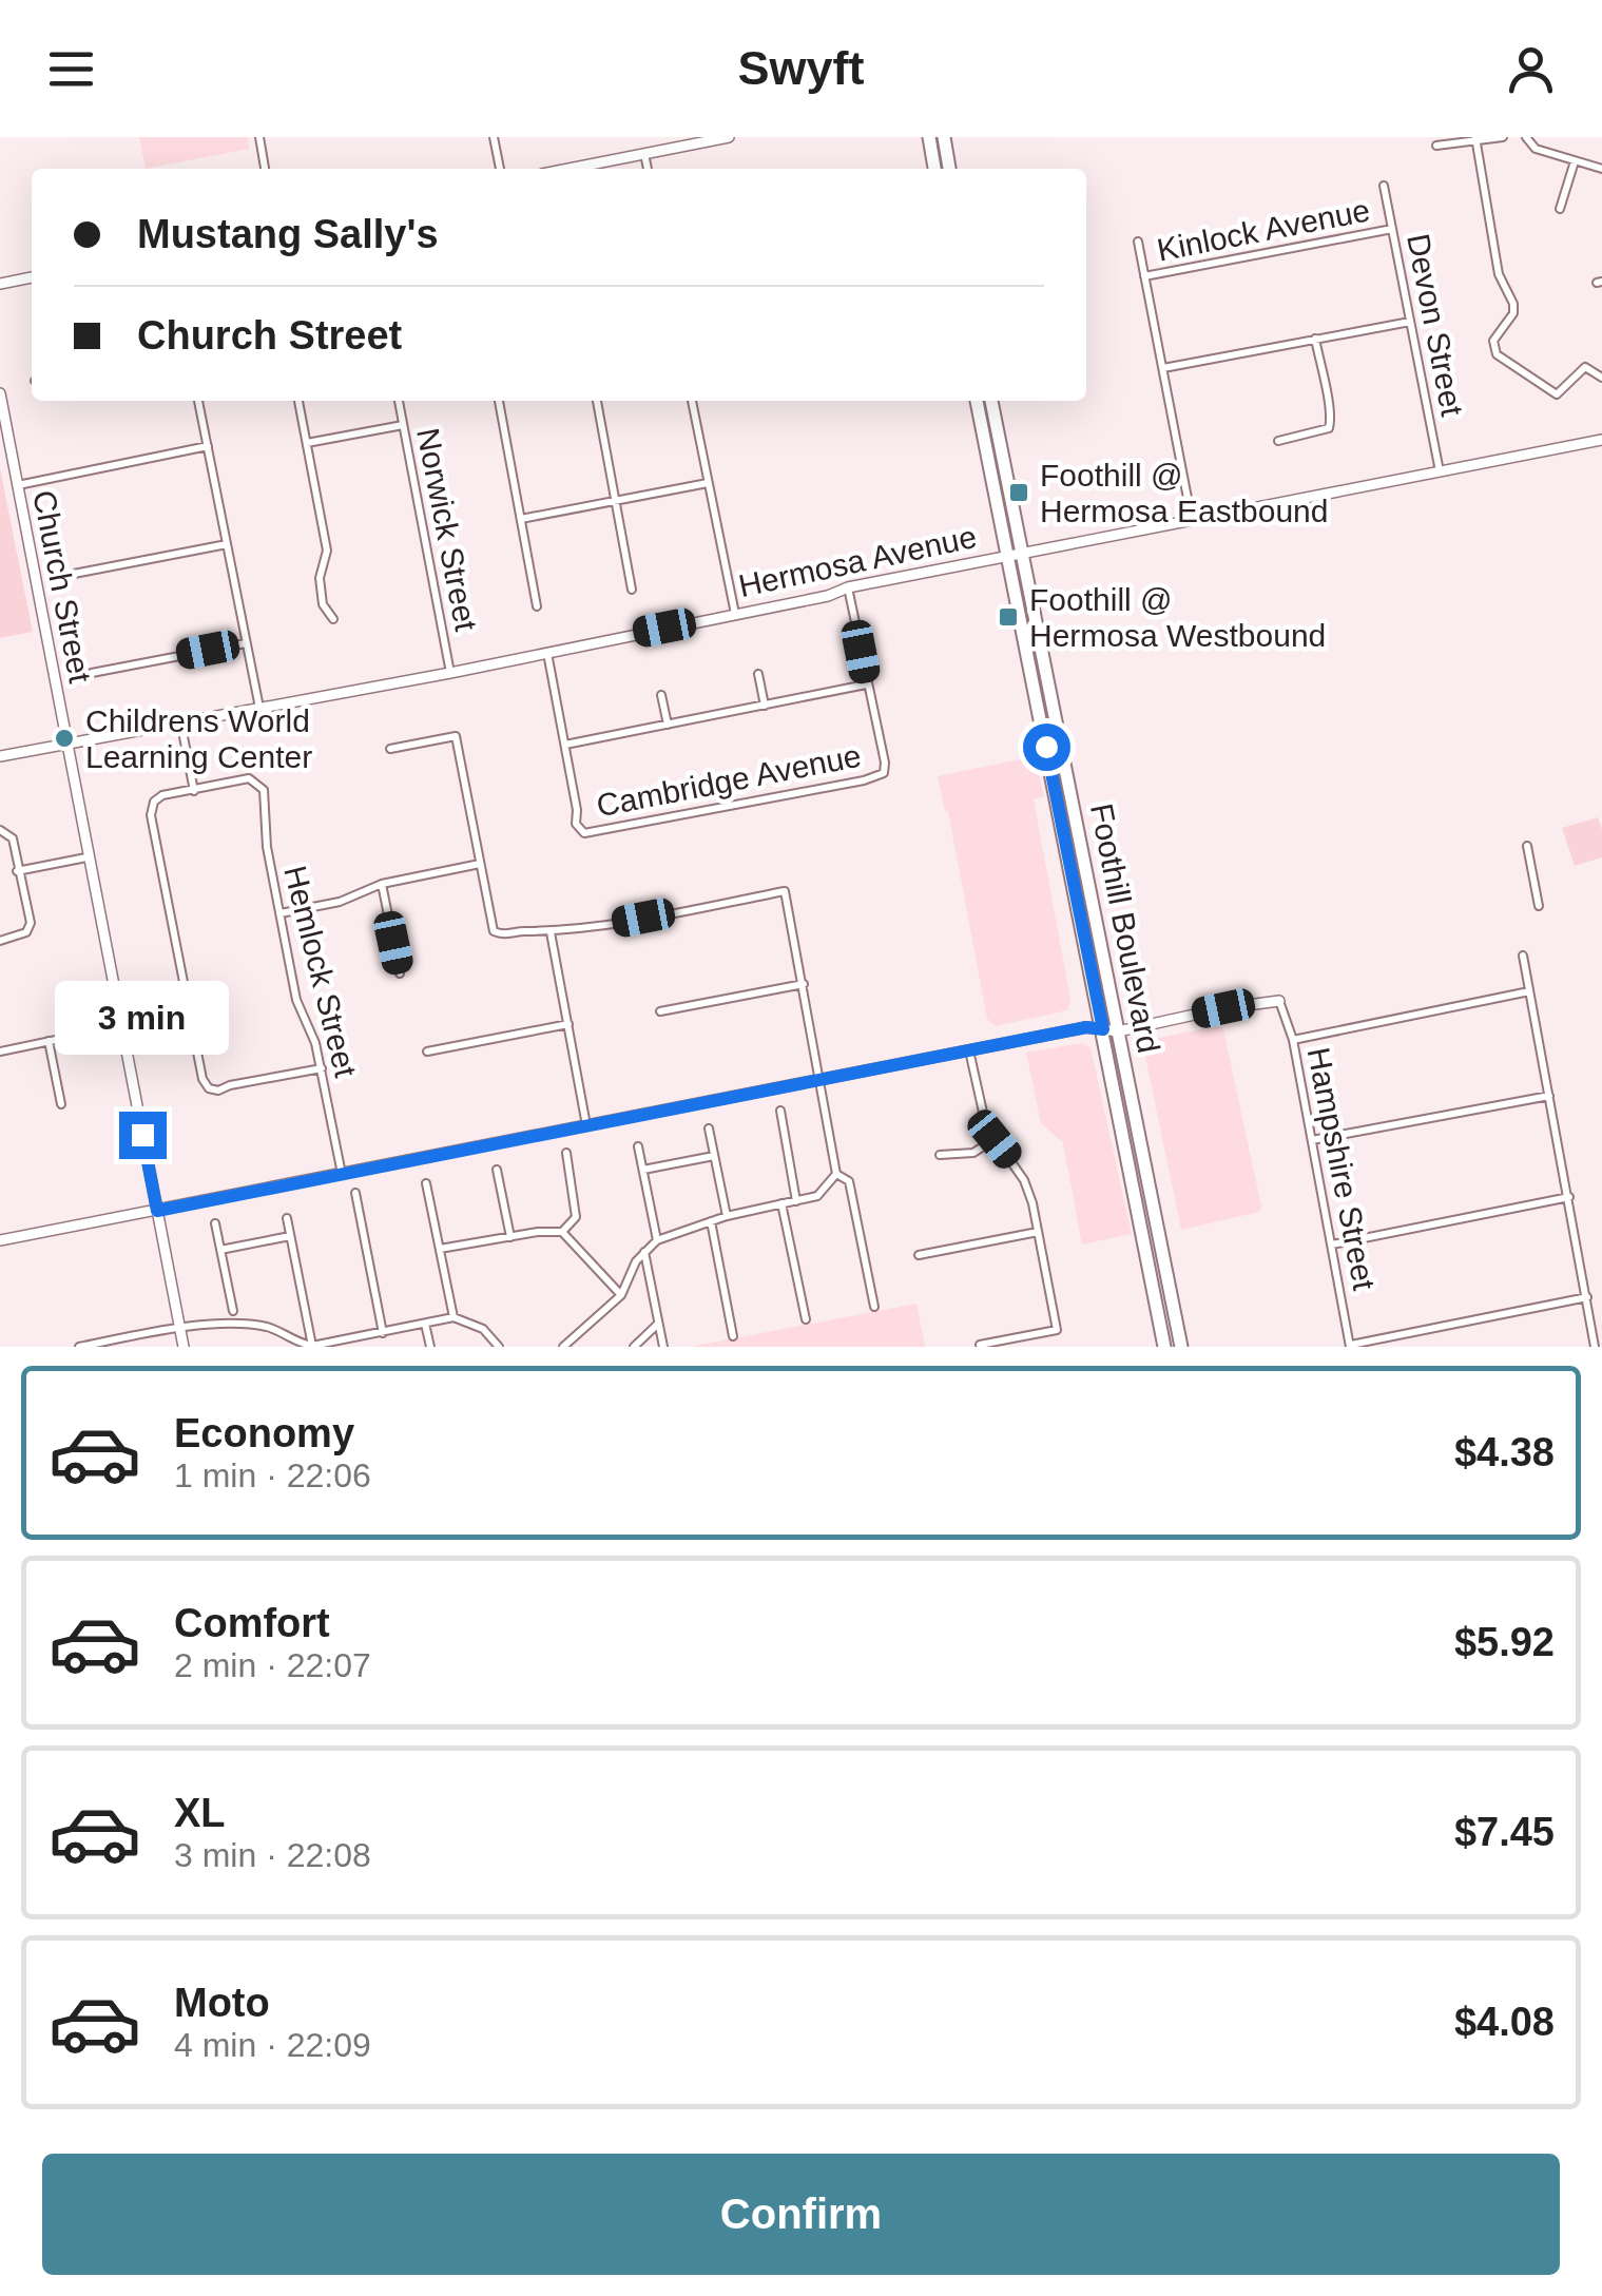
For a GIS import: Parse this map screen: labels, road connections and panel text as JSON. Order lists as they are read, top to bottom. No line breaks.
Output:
{"streets":{"main road":["Foothill Boulevard"],"street":["Kinlock Avenue","Devon Street","Norwick Street","Hermosa Avenue","Church Street","Cambridge Avenue","Hemlock Street","Hampshire Street"]},"crossings":[["Kinlock Avenue","Devon Street"],["Devon Street","Hermosa Avenue"],["Norwick Street","Hermosa Avenue"],["Hermosa Avenue","Church Street"],["Hermosa Avenue","Foothill Boulevard"]],"places":{"transit":["Foothill @ Hermosa Eastbound","Foothill @ Hermosa Westbound"],"other":["Childrens World Learning Center"]},"page":{"header":"Swyft","banner":["Mustang Sally's","Church Street"],"bubble":"3 min","list":[{"name":"Economy","note":"1 min · 22:06","value":"$4.38"},{"name":"Comfort","note":"2 min · 22:07","value":"$5.92"},{"name":"XL","note":"3 min · 22:08","value":"$7.45"},{"name":"Moto","note":"4 min · 22:09","value":"$4.08"}],"buttons":"Confirm"}}
